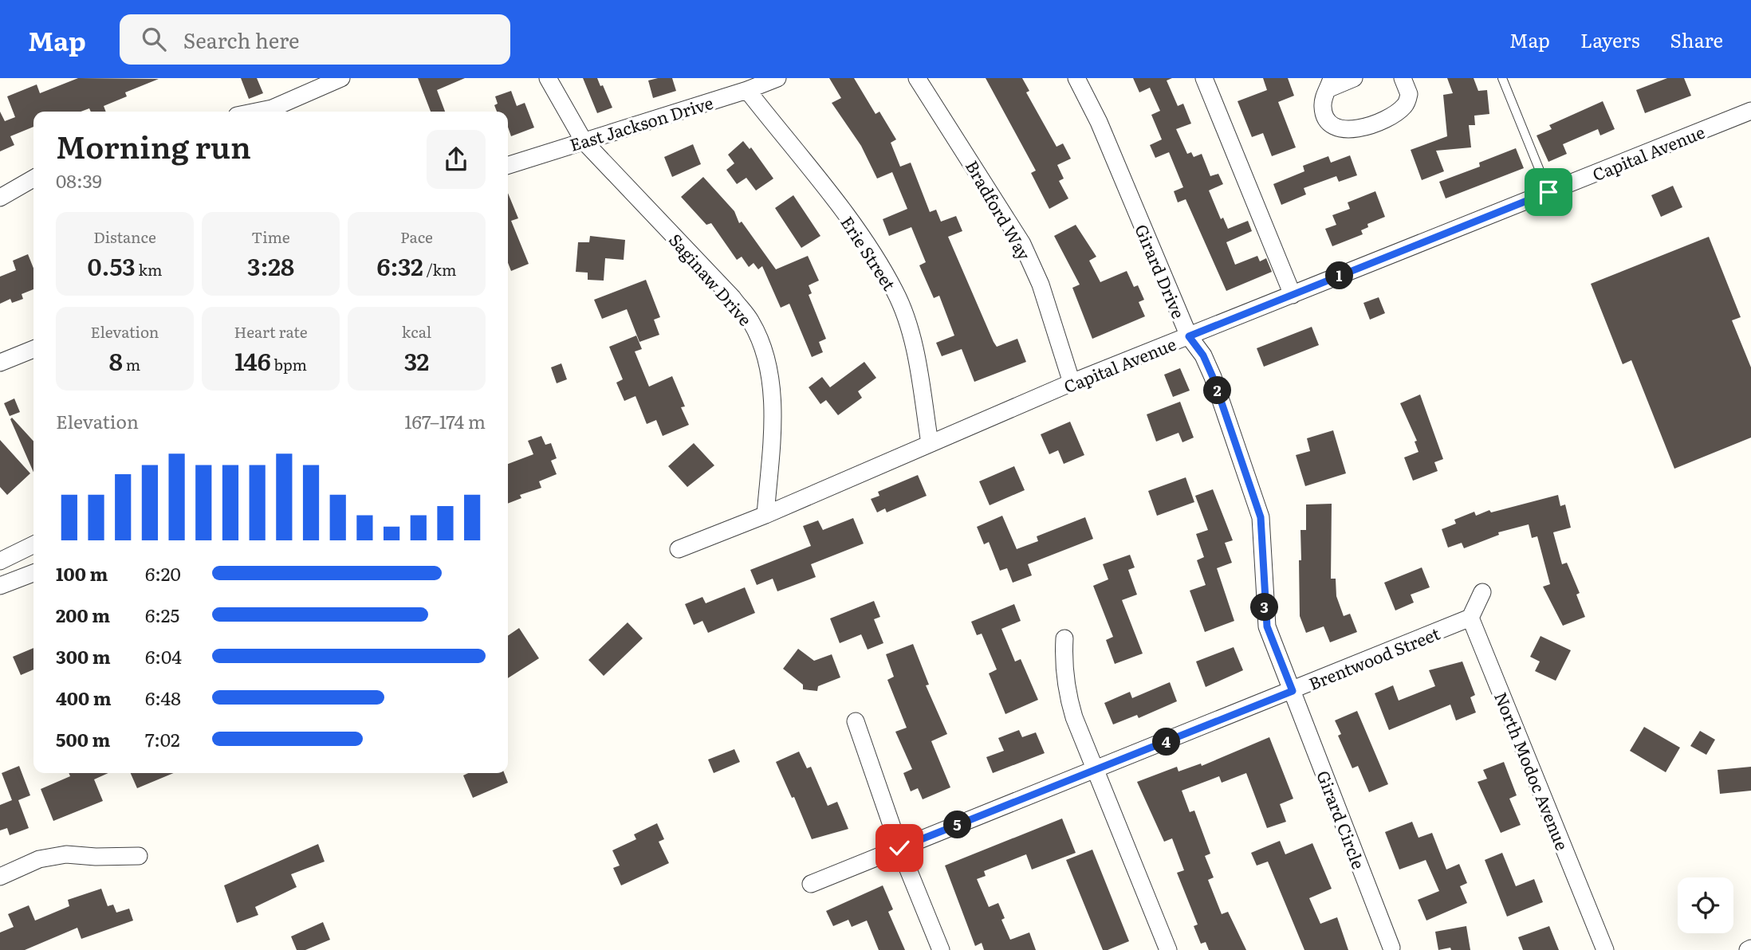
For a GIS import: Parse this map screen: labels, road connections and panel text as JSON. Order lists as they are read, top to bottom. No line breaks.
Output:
{"streets":{"street":["East Jackson Drive","Capital Avenue","Bradford Way","Erie Street","Girard Drive","Saginaw Drive","Brentwood Street","North Modoc Avenue","Girard Circle"]},"crossings":[["East Jackson Drive","Erie Street"],["East Jackson Drive","Saginaw Drive"],["Capital Avenue","Bradford Way"],["Capital Avenue","Erie Street"],["Capital Avenue","Girard Drive"],["Capital Avenue","Saginaw Drive"],["Girard Drive","Brentwood Street"],["Girard Drive","Girard Circle"],["Brentwood Street","North Modoc Avenue"],["Brentwood Street","Girard Circle"]],"page":{"header":"Map","search":"Search here","nav":["Map","Layers","Share"],"heading":["Morning run","08:39"],"stats":[["Distance","0.53 km"],["Time","3:28"],["Pace","6:32 /km"],["Elevation","8 m"],["Heart rate","146 bpm"],["kcal","32"]],"pins":["1","2","3","4","5"],"chart":["Elevation","167–174 m"],"list":[{"name":"100 m","note":"6:20"},{"name":"200 m","note":"6:25"},{"name":"300 m","note":"6:04"},{"name":"400 m","note":"6:48"},{"name":"500 m","note":"7:02"}]}}
